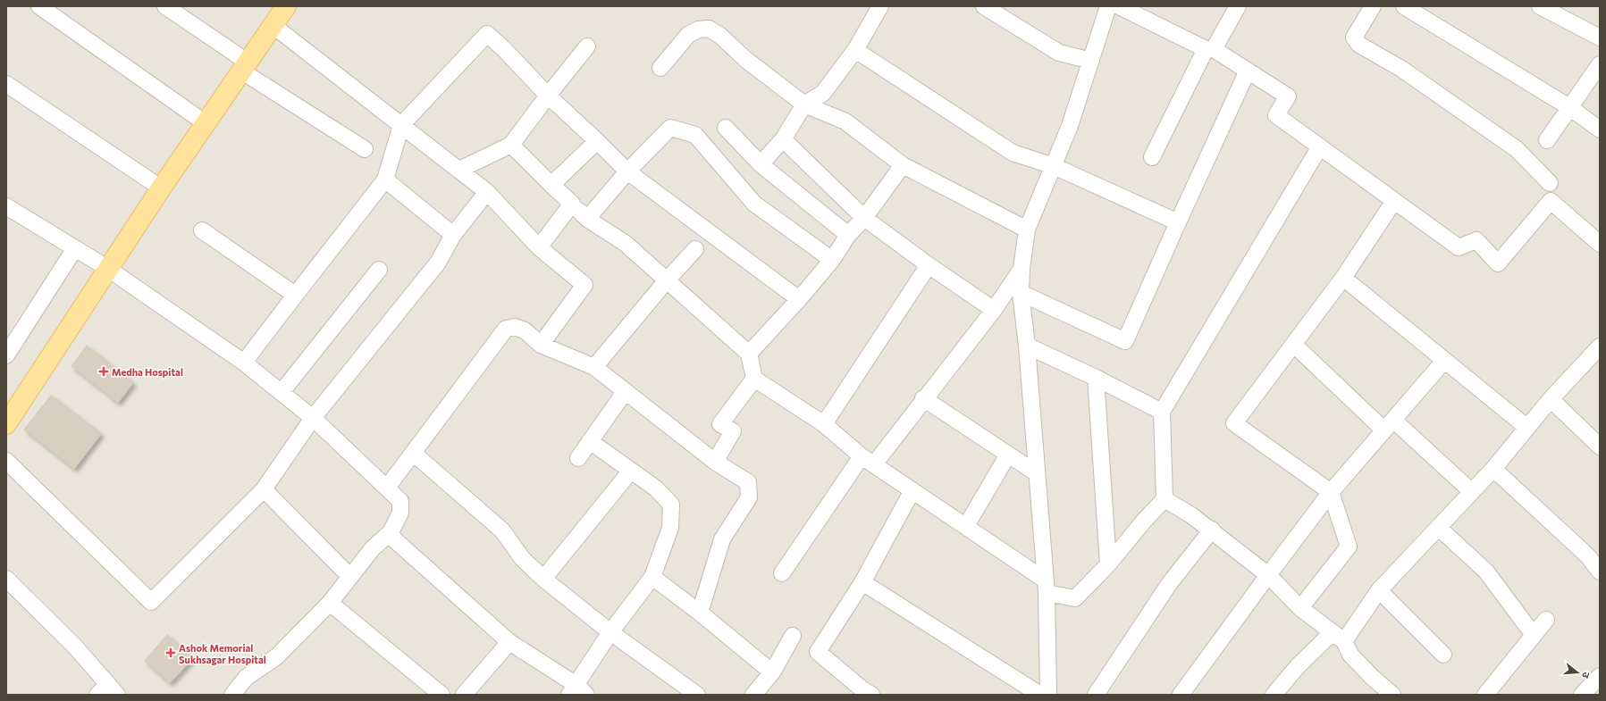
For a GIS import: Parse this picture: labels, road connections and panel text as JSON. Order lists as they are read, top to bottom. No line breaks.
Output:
{"places":{"health":["Medha Hospital","Ashok Memorial Sukhsagar Hospital"]},"north":"right"}
